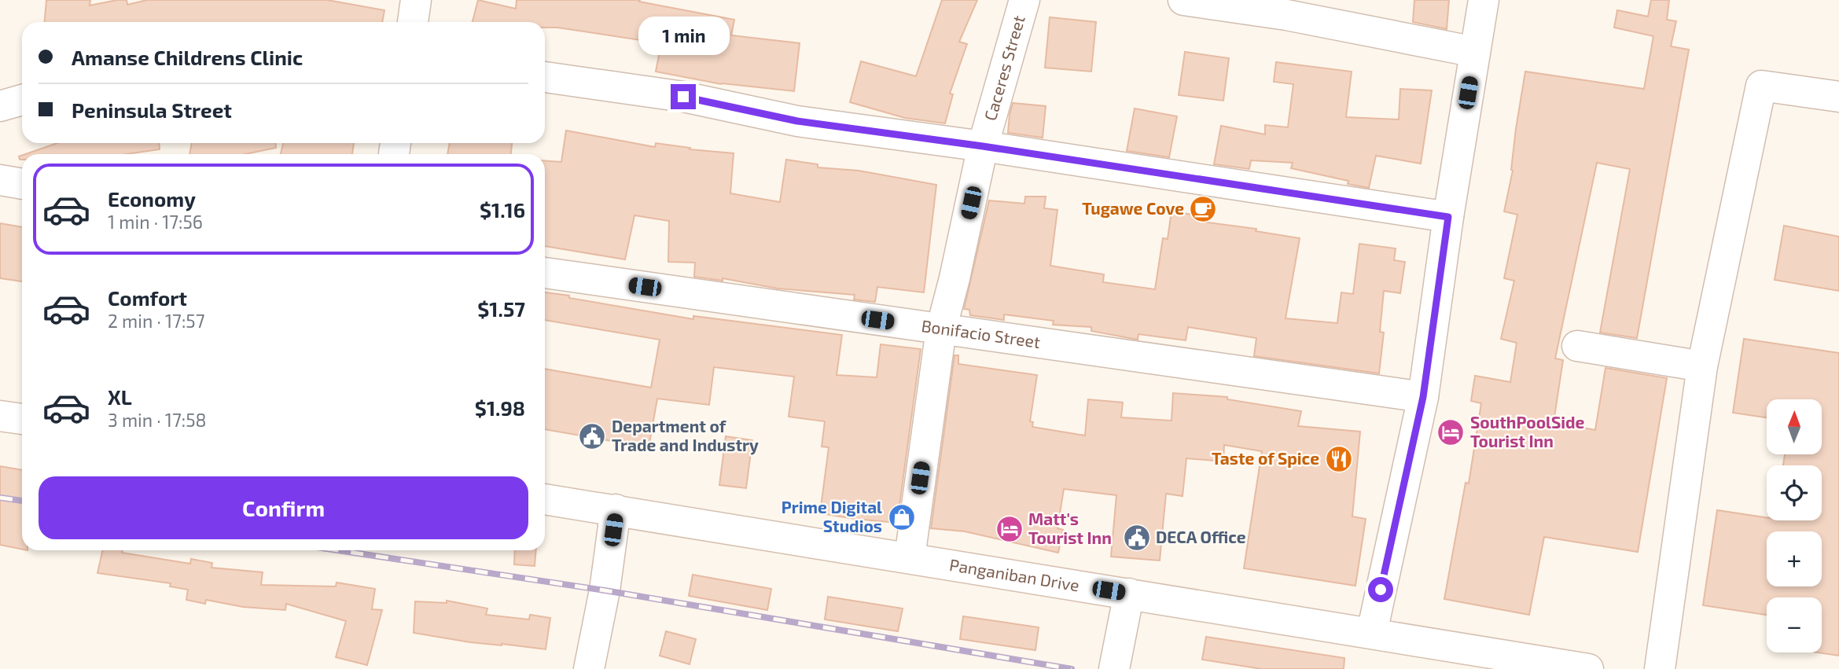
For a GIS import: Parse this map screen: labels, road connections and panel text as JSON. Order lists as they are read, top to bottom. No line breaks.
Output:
{"streets":{"street":["Caceres Street","Bonifacio Street","Panganiban Drive"]},"crossings":[["Caceres Street","Bonifacio Street"],["Caceres Street","Panganiban Drive"]],"places":{"cafe":["Tugawe Cove"],"hotel":["SouthPoolSide Tourist Inn","Matt's Tourist Inn"],"public building":["Department of Trade and Industry","DECA Office"],"restaurant":["Taste of Spice"],"shop":["Prime Digital Studios"]},"north":"top","page":{"bubble":"1 min","banner":["Amanse Childrens Clinic","Peninsula Street"],"list":[{"name":"Economy","note":"1 min · 17:56","value":"$1.16"},{"name":"Comfort","note":"2 min · 17:57","value":"$1.57"},{"name":"XL","note":"3 min · 17:58","value":"$1.98"}],"map_buttons":["+","−"],"buttons":"Confirm"}}
